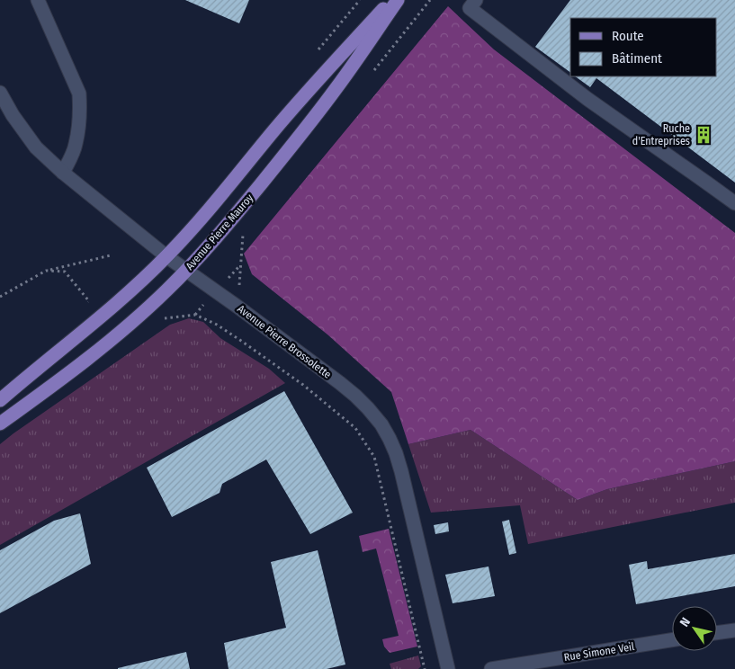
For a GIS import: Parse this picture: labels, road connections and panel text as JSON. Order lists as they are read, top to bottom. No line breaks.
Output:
{"streets":{"main road":["Avenue Pierre Mauroy"],"street":["Avenue Pierre Brossolette","Rue Simone Veil"]},"crossings":[["Avenue Pierre Mauroy","Avenue Pierre Brossolette"]],"places":{"building":["Ruche d'Entreprises"]},"legend":["Route","Bâtiment"],"north":"top left"}
